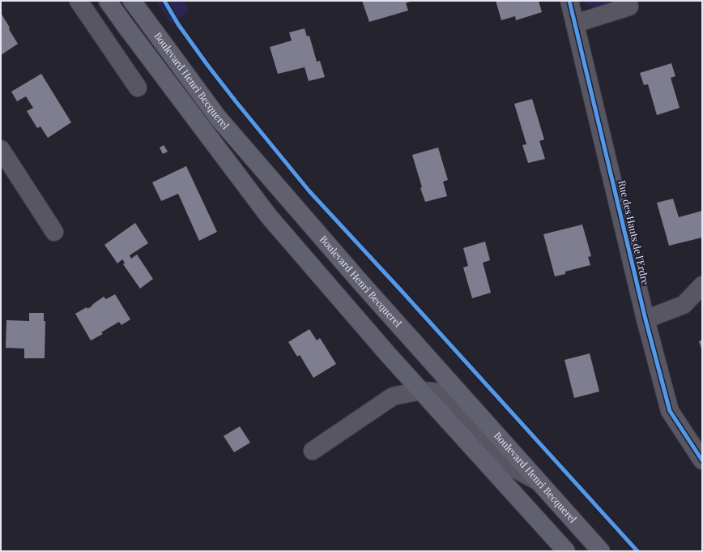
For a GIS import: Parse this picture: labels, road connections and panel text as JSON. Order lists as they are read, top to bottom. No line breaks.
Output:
{"streets":{"main road":["Boulevard Henri Becquerel"],"street":["Rue des Hauts de l'Erdre"]}}
